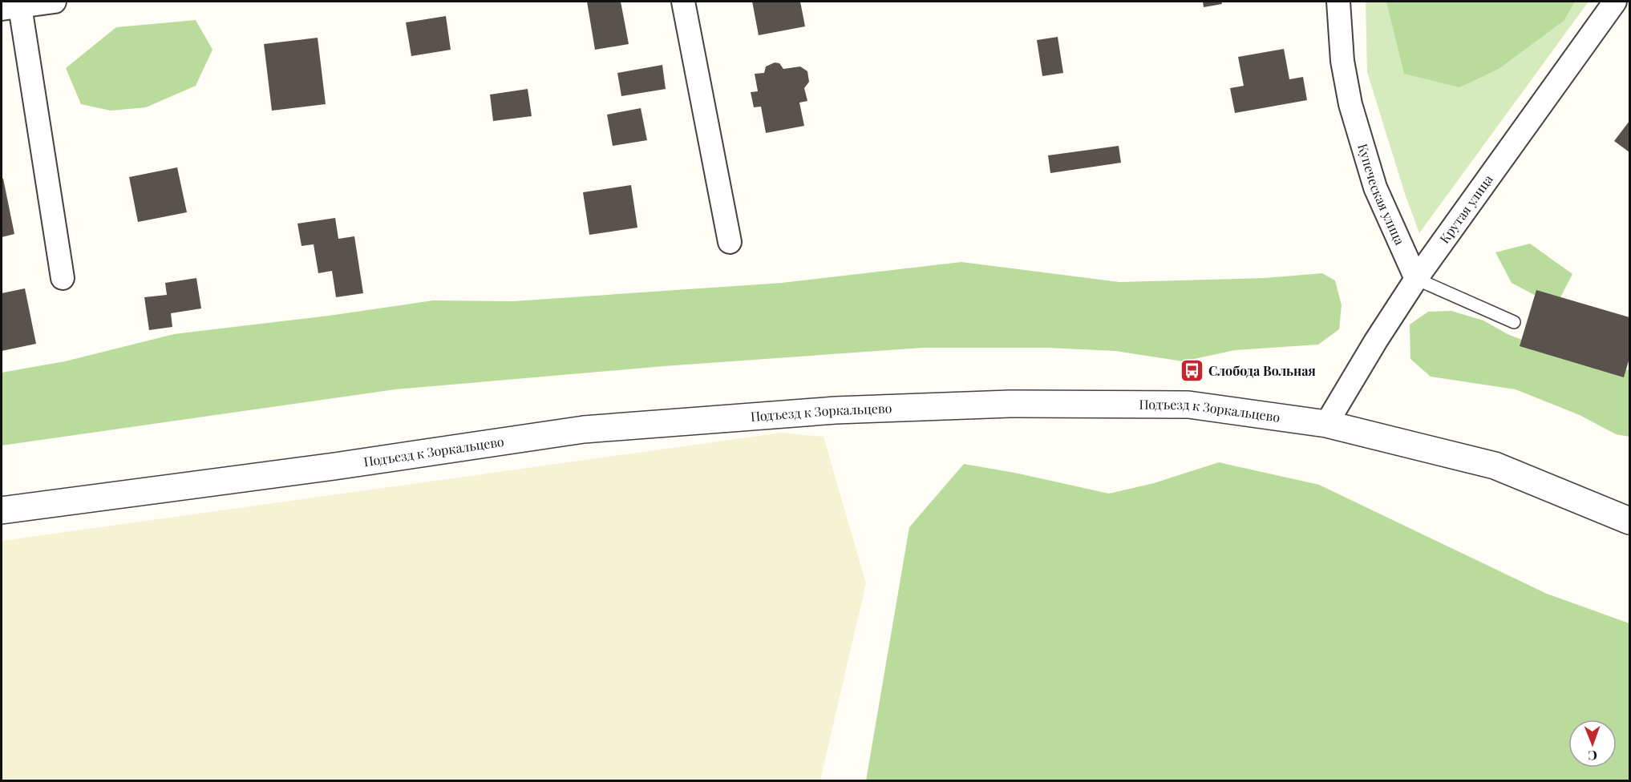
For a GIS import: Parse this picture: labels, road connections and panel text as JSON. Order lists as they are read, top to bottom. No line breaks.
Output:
{"streets":{"street":["Купеческая улица","Крутая улица","Подъезд к Зоркальцево"]},"crossings":[["Купеческая улица","Крутая улица"],["Крутая улица","Подъезд к Зоркальцево"]],"places":{"bus stop":["Слобода Вольная"]},"north":"bottom"}
